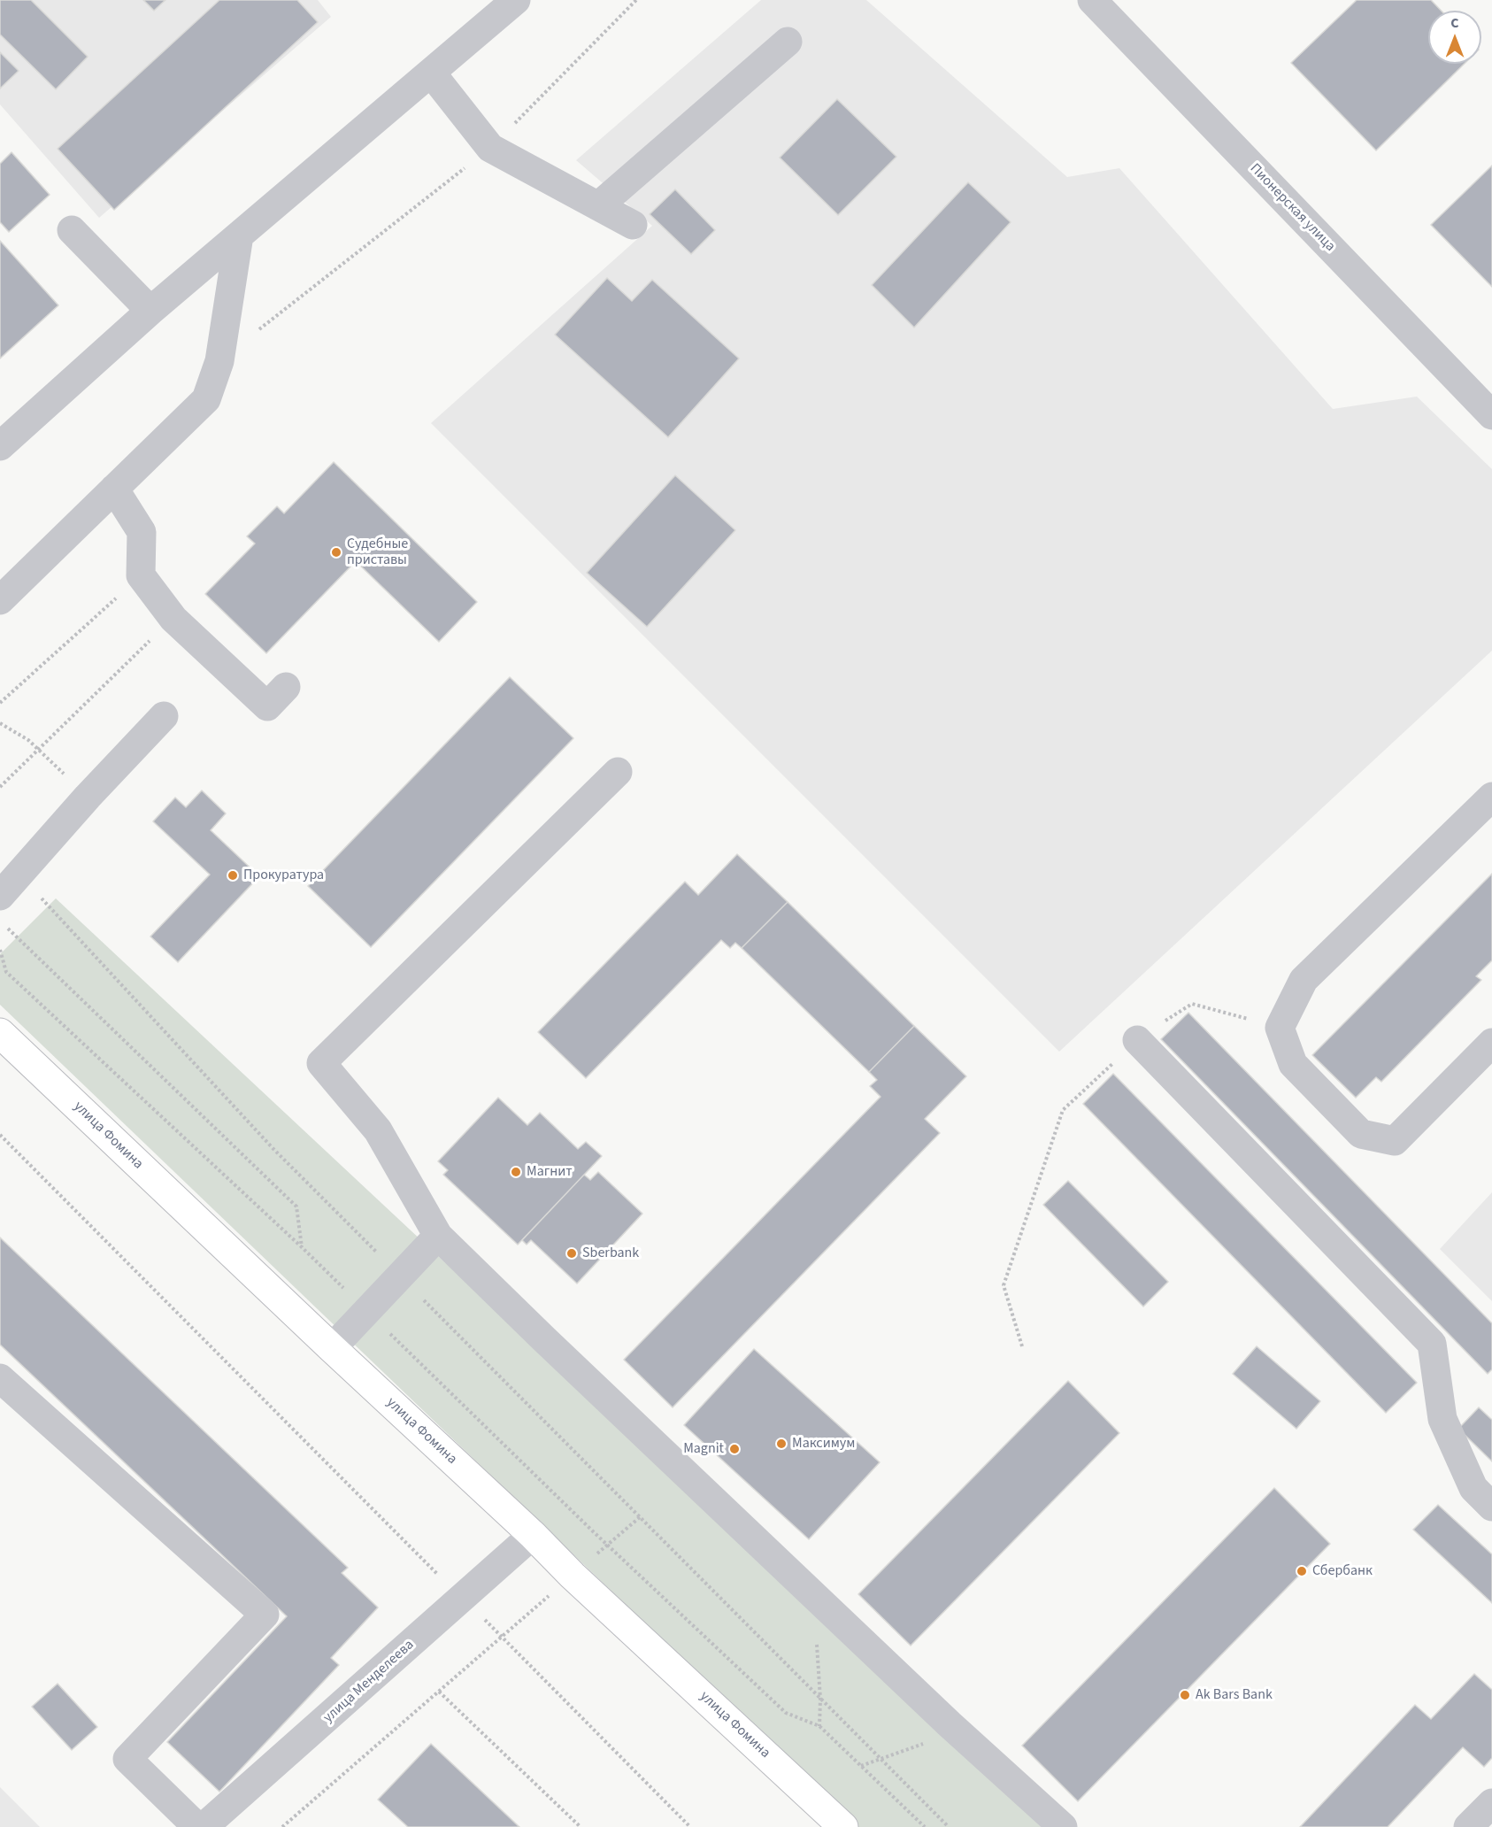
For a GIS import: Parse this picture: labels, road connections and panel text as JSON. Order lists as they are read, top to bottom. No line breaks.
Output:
{"streets":{"main road":["улица Фомина"],"street":["Пионерская улица","улица Менделеева"]},"crossings":[["улица Фомина","улица Менделеева"]],"places":["Судебные приставы","Прокуратура","Магнит","Sberbank","Максимум","Magnit","Сбербанк","Ak Bars Bank"],"north":"top"}
